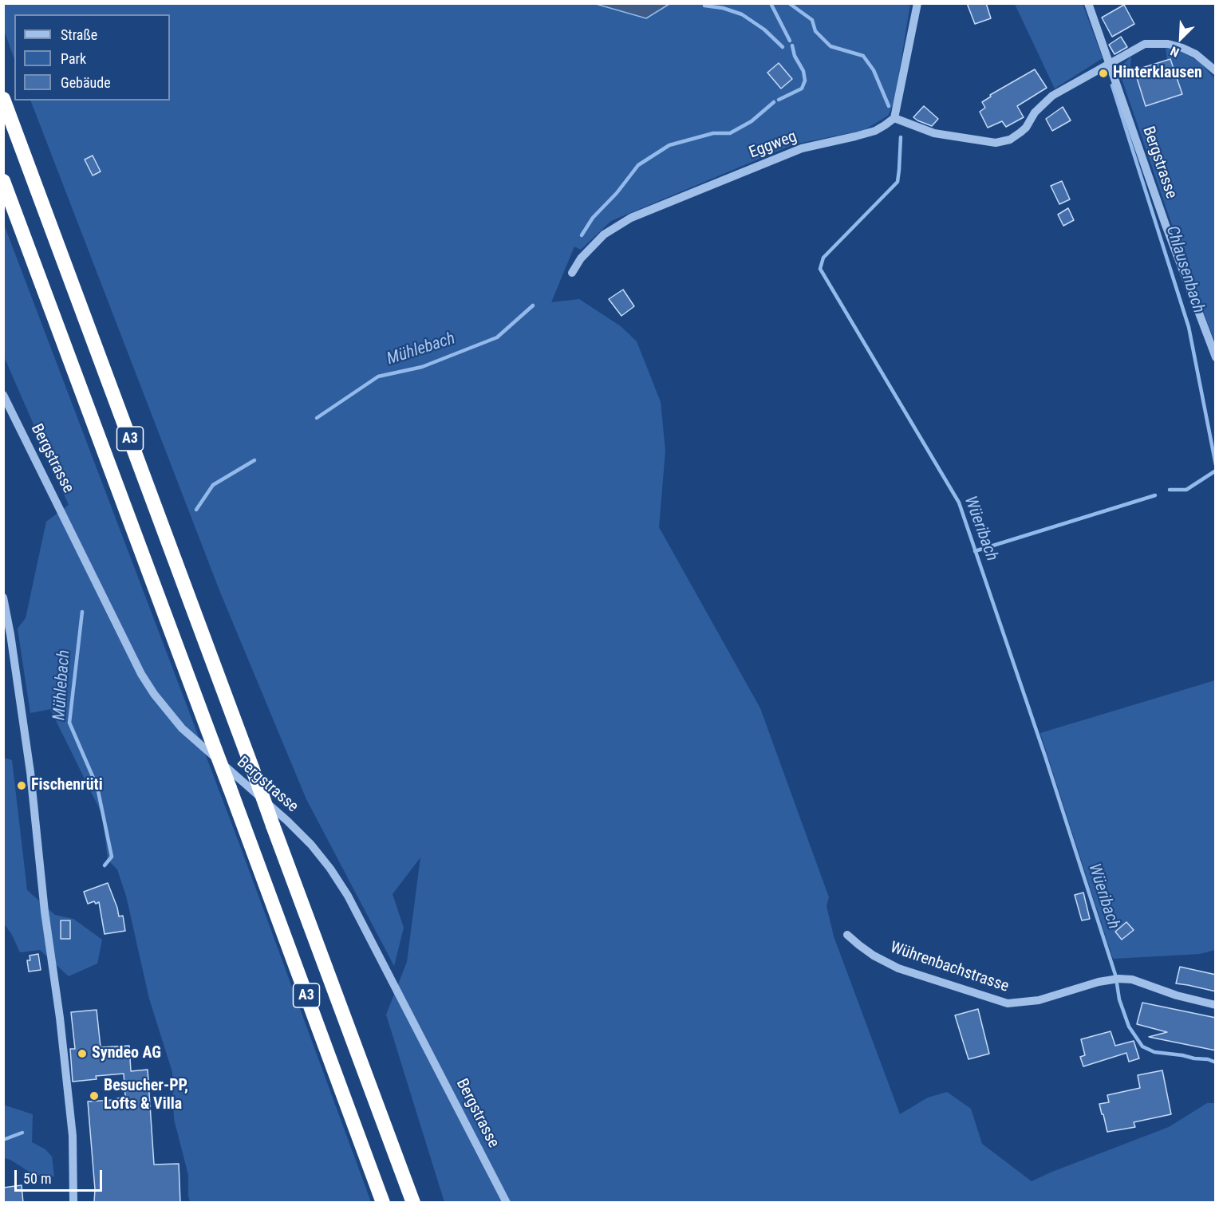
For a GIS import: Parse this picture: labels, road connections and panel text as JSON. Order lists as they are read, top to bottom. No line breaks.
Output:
{"streets":{"highway":["A3"],"street":["Eggweg","Bergstrasse","Wührenbachstrasse"]},"water":["Chlausenbach","Mühlebach","Wüeribach"],"places":["Hinterklausen","Fischenrüti","Syndeo AG","Besucher-PP, Lofts & Villa"],"legend":["Straße","Park","Gebäude"],"scale_bar":"50 m","north":"bottom left"}
